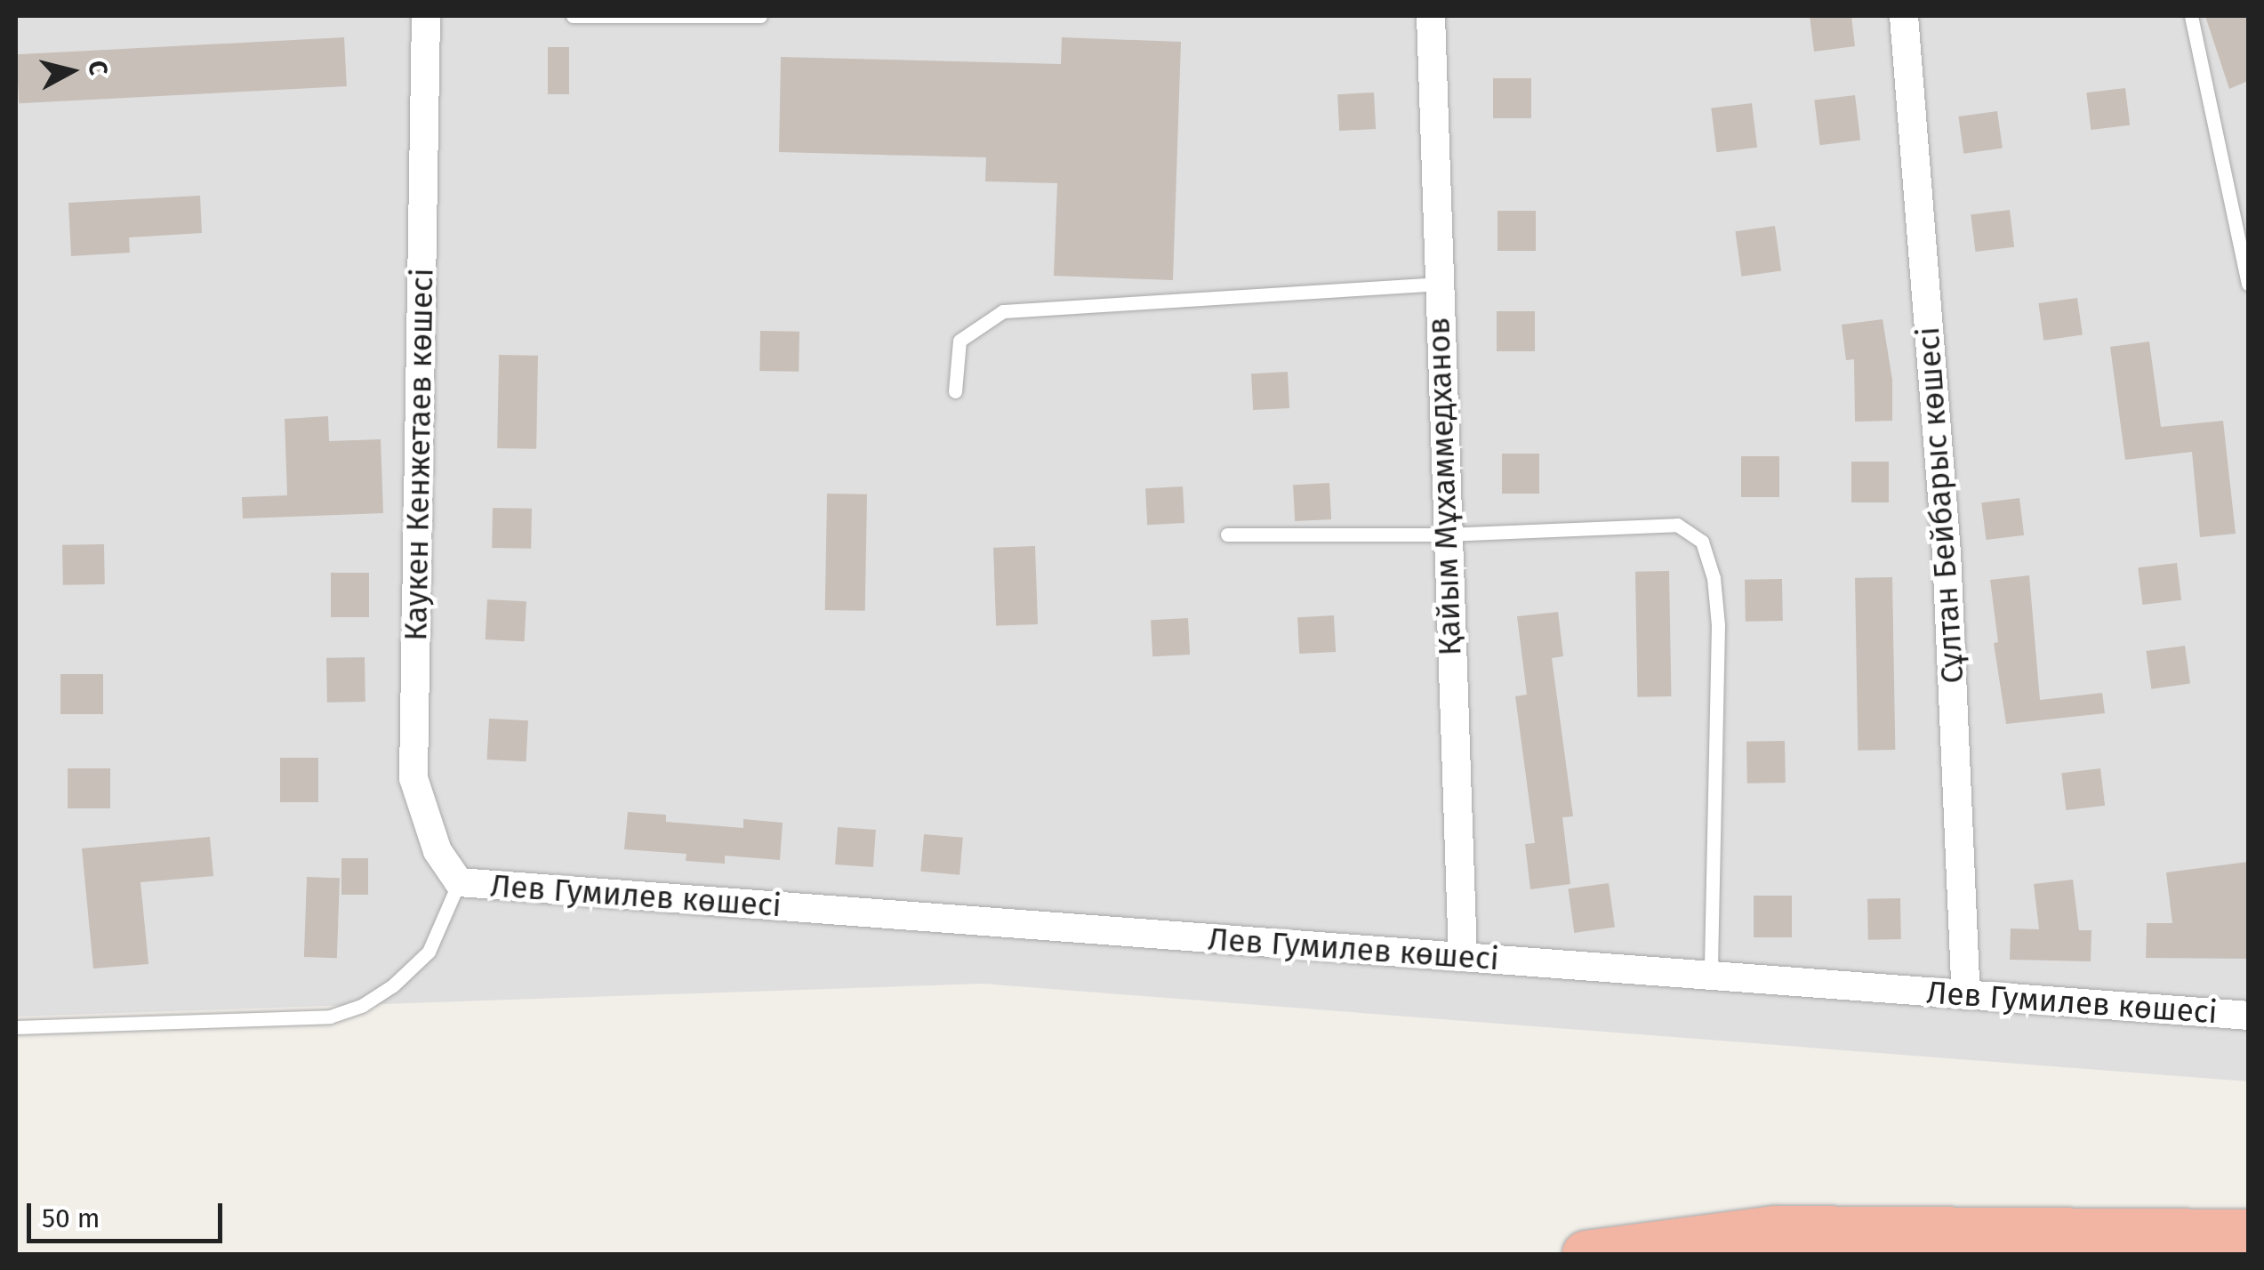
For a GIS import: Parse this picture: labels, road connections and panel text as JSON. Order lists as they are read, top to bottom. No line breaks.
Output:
{"streets":{"street":["Каукен Кенжетаев көшесі","Қайым Мұхаммедханов","Сұлтан Бейбарыс көшесі","Лев Гумилев көшесі"]},"crossings":[["Каукен Кенжетаев көшесі","Лев Гумилев көшесі"],["Қайым Мұхаммедханов","Лев Гумилев көшесі"],["Сұлтан Бейбарыс көшесі","Лев Гумилев көшесі"]],"scale_bar":"50 m","north":"right"}
